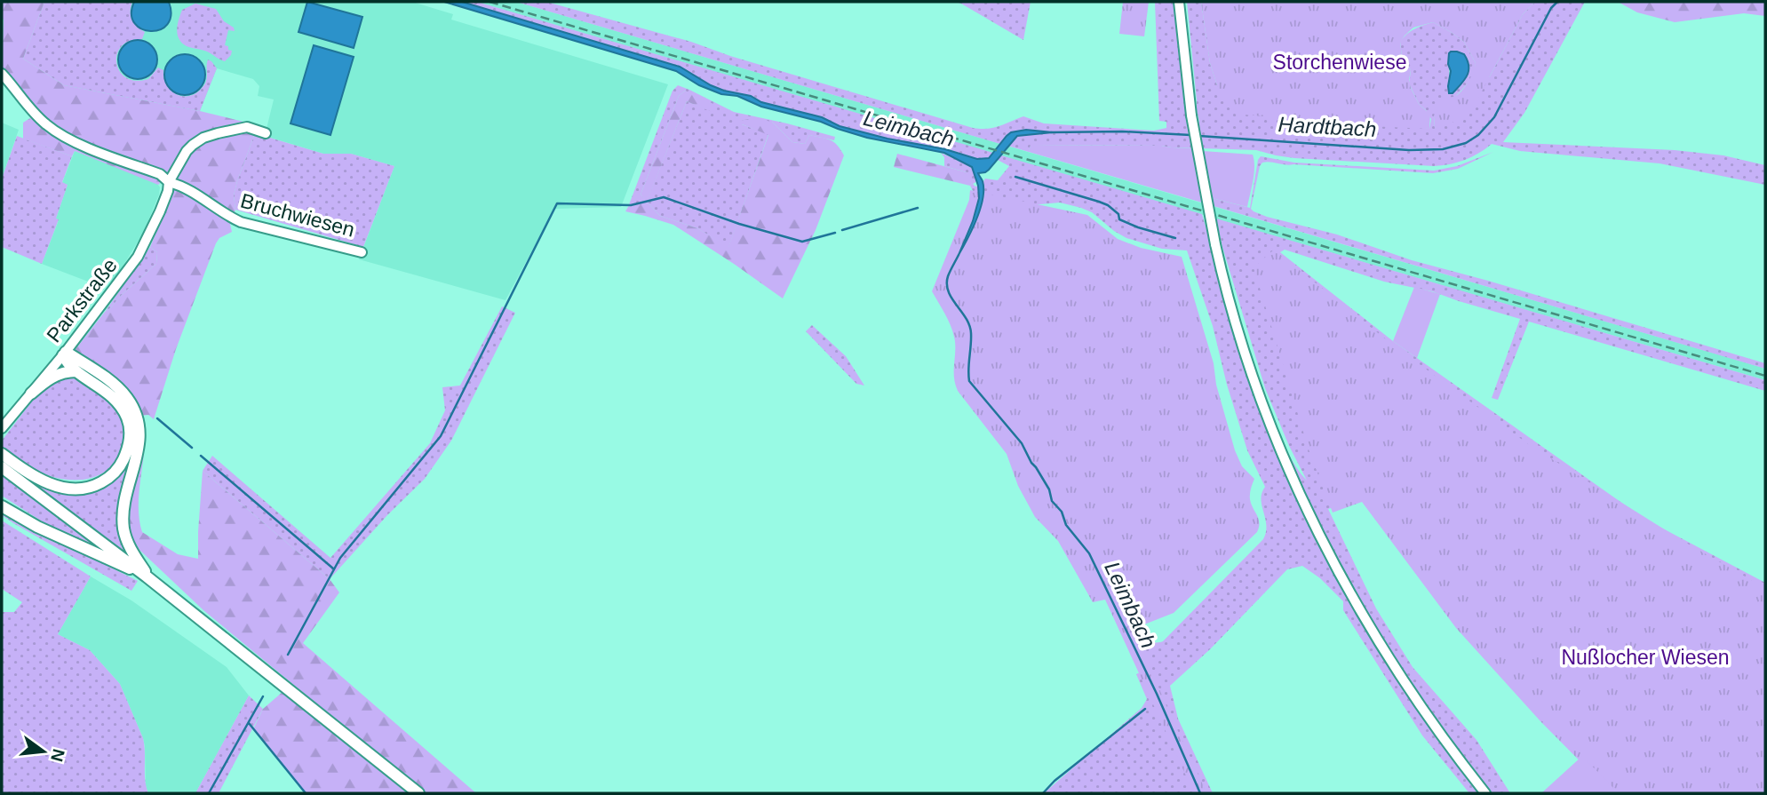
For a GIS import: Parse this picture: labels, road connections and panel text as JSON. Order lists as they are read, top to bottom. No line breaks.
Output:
{"streets":{"street":["Bruchwiesen","Parkstraße"]},"crossings":[["Bruchwiesen","Parkstraße"]],"water":["Hardtbach","Leimbach"],"parks":["Storchenwiese","Nußlocher Wiesen"],"north":"right"}
